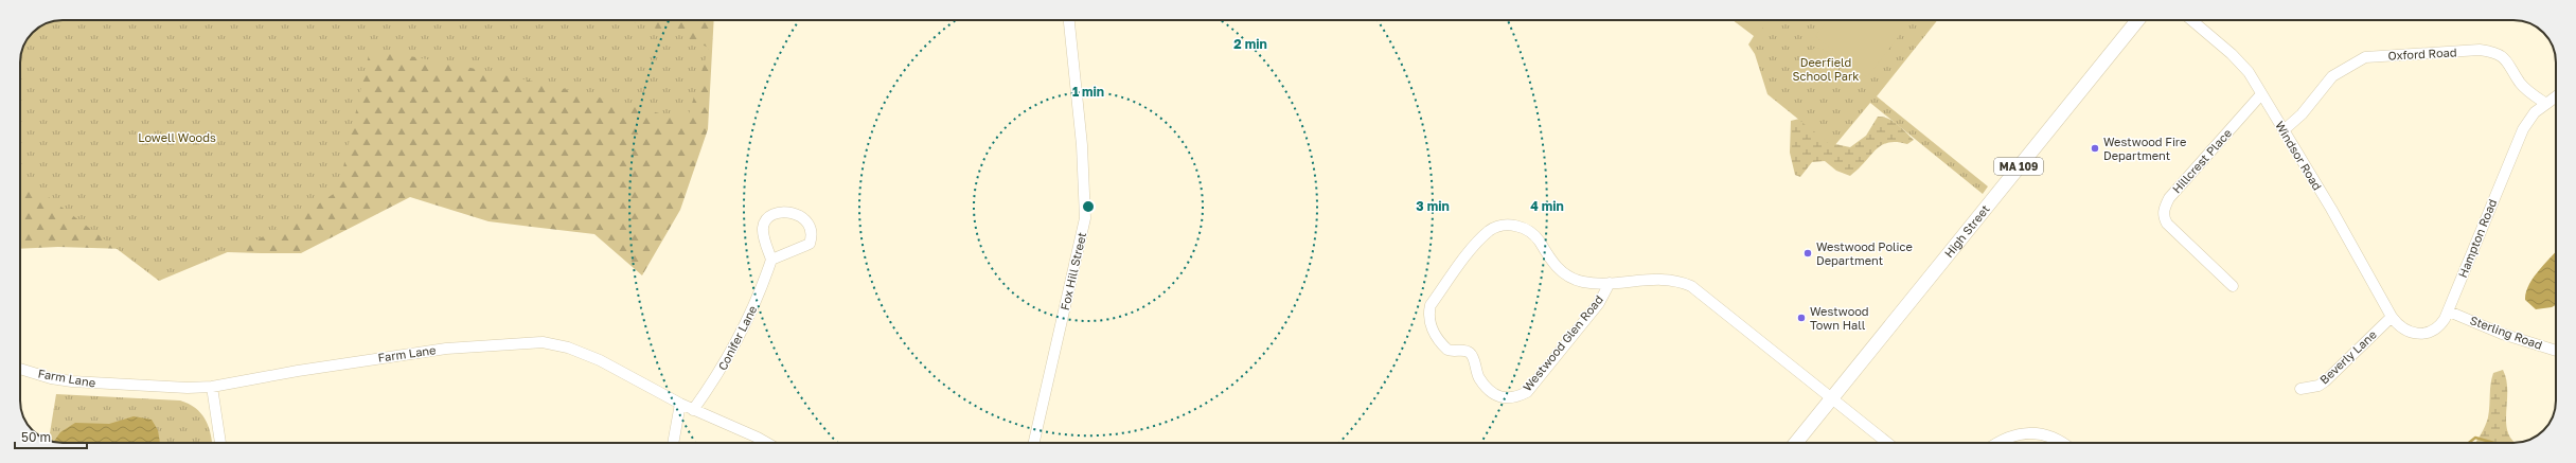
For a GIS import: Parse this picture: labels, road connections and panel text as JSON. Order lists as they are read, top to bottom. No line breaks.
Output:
{"streets":{"main road":["MA 109","High Street"],"street":["Oxford Road","Windsor Road","Hillcrest Place","Hampton Road","Fox Hill Street","Sterling Road","Conifer Lane","Westwood Glen Road","Farm Lane","Beverly Lane"]},"crossings":[["Oxford Road","Windsor Road"],["Oxford Road","Hampton Road"],["Windsor Road","Hillcrest Place"],["Windsor Road","Hampton Road"],["Windsor Road","Beverly Lane"],["High Street","Westwood Glen Road"],["Hampton Road","Sterling Road"],["Hampton Road","Beverly Lane"],["Conifer Lane","Farm Lane"]],"parks":["Deerfield School Park","Lowell Woods"],"places":["Westwood Fire Department","Westwood Police Department","Westwood Town Hall"],"scale_bar":"50 m","rings":["2 min","1 min","3 min","4 min"]}
